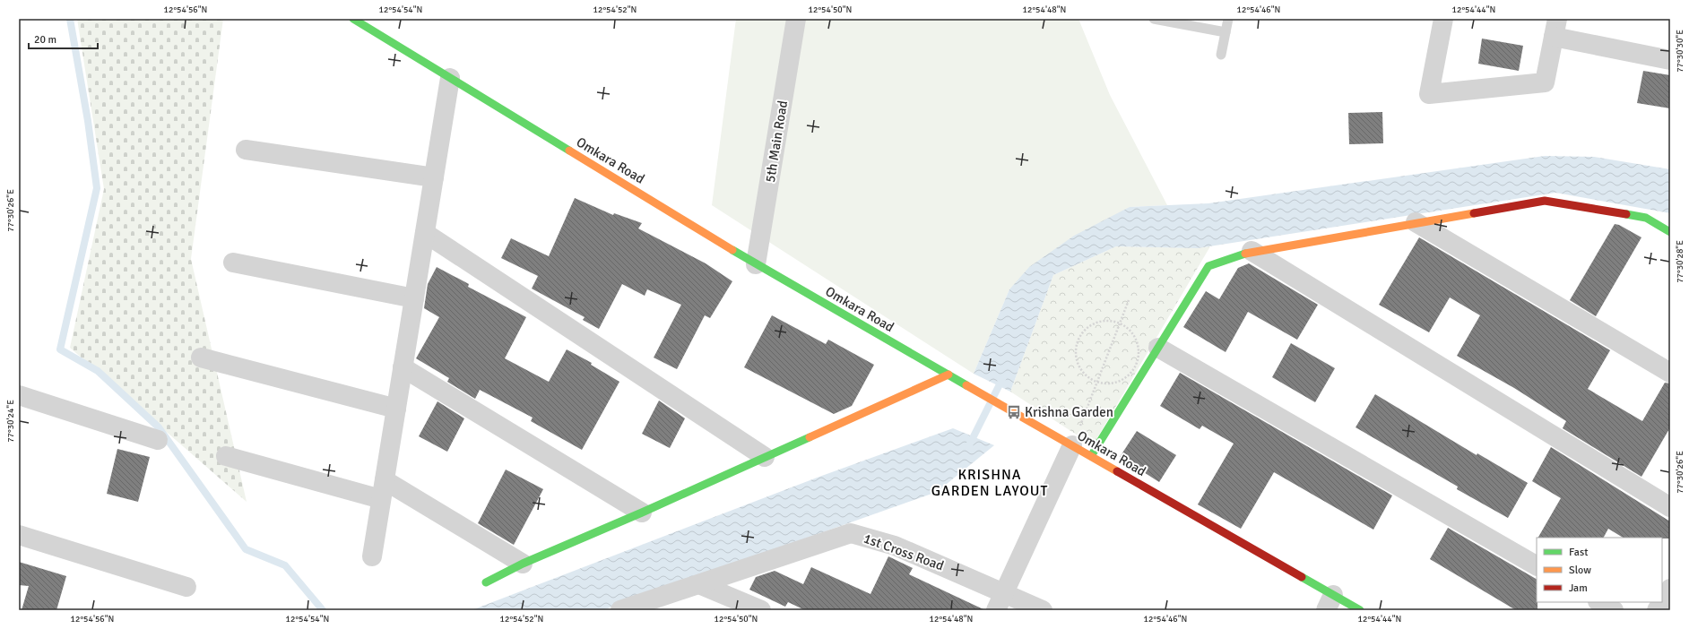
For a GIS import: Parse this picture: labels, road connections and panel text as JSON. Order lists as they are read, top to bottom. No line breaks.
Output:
{"streets":{"street":["5th Main Road","Omkara Road","1st Cross Road"]},"crossings":[["5th Main Road","Omkara Road"]],"districts":["KRISHNA GARDEN LAYOUT"],"places":{"bus stop":["Krishna Garden"]},"legend":["Fast","Slow","Jam"],"scale_bar":"20 m","coordinates":["12°54'56\"N","12°54'54\"N","12°54'52\"N","12°54'50\"N","12°54'48\"N","12°54'46\"N","12°54'44\"N","77°30'30\"E","77°30'26\"E","77°30'28\"E","77°30'24\"E"]}
